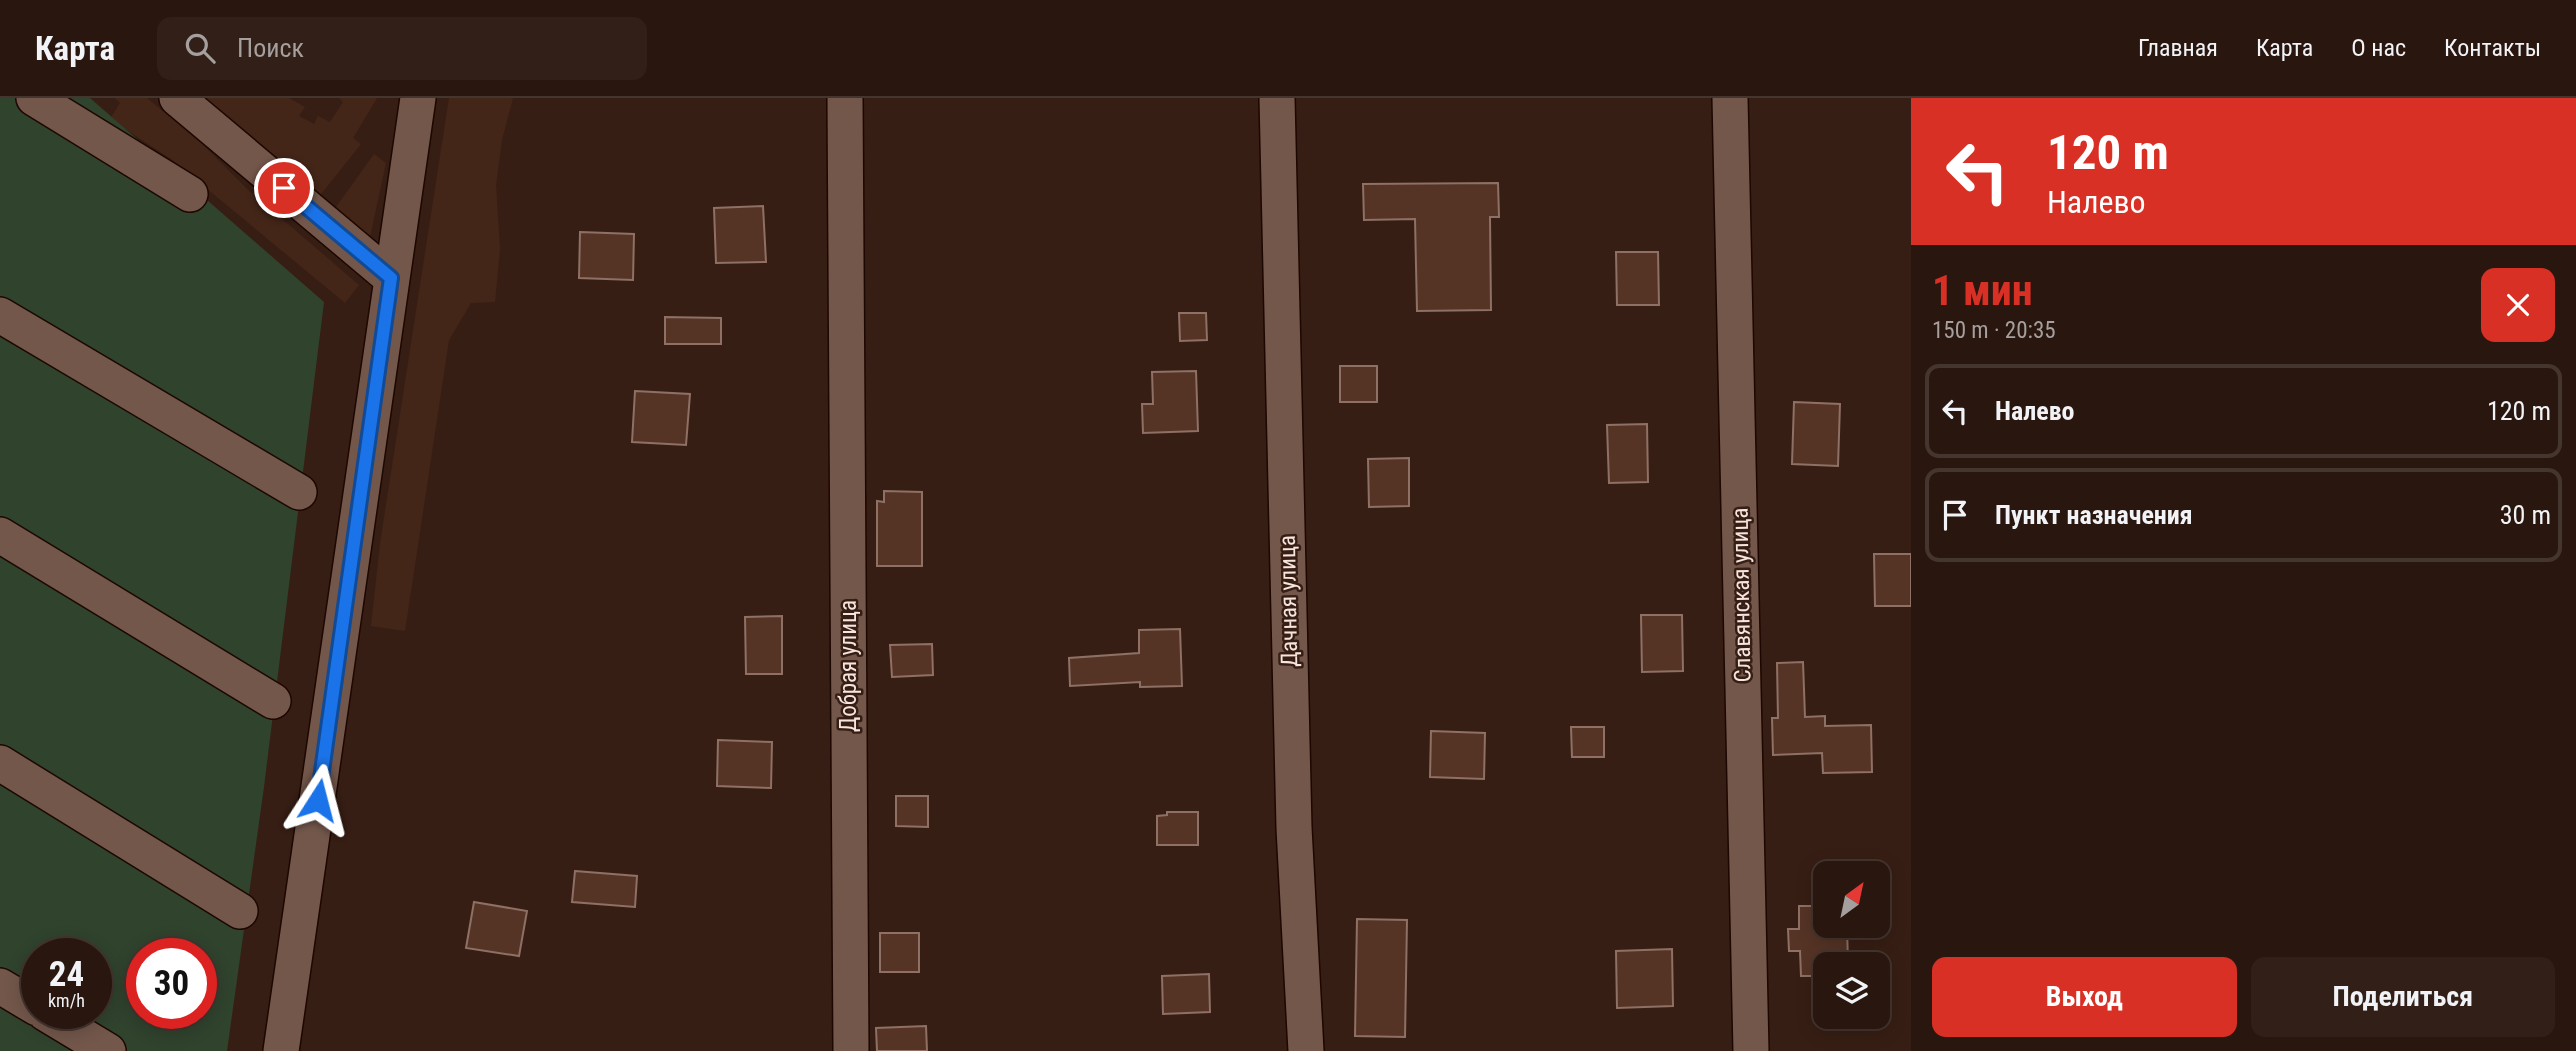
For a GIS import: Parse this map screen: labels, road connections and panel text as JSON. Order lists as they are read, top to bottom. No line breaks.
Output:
{"streets":{"street":["Славянская улица","Дачная улица","Добрая улица"]},"north":"top right","page":{"header":"Карта","search":"Поиск","nav":["Главная","Карта","О нас","Контакты"],"turn":["120 m","Налево"],"heading":["1 мин","150 m · 20:35"],"list":[{"name":"Налево","value":"120 m"},{"name":"Пункт назначения","value":"30 m"}],"speed":"24 km/h","limit":"30","buttons":["Выход","Поделиться"]}}
